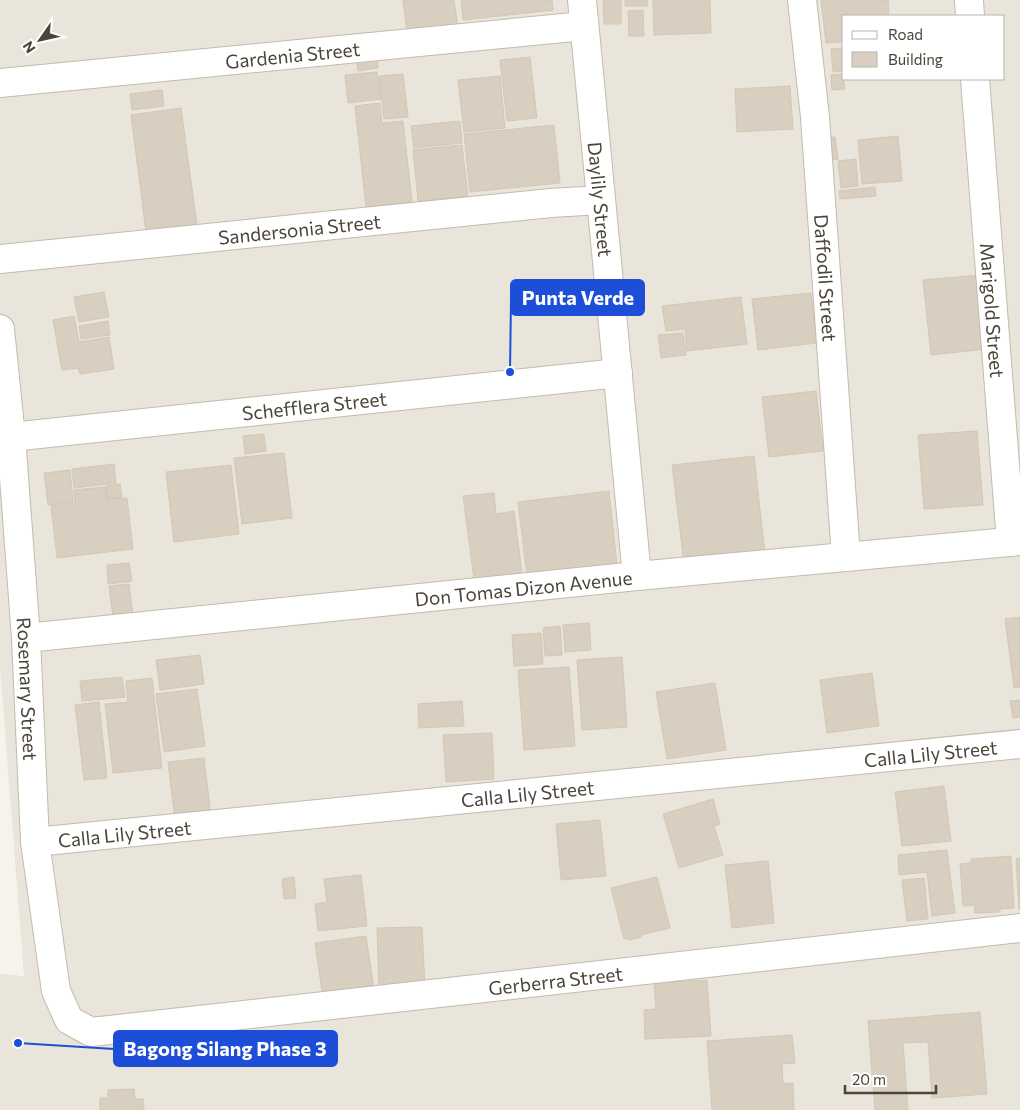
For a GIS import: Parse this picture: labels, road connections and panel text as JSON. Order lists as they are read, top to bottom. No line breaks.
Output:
{"streets":{"street":["Gardenia Street","Daylily Street","Sandersonia Street","Daffodil Street","Marigold Street","Schefflera Street","Don Tomas Dizon Avenue","Rosemary Street","Calla Lily Street","Gerberra Street"]},"crossings":[["Gardenia Street","Daylily Street"],["Daylily Street","Sandersonia Street"],["Daylily Street","Schefflera Street"],["Daylily Street","Don Tomas Dizon Avenue"],["Daffodil Street","Don Tomas Dizon Avenue"],["Marigold Street","Don Tomas Dizon Avenue"],["Schefflera Street","Rosemary Street"],["Don Tomas Dizon Avenue","Rosemary Street"],["Rosemary Street","Calla Lily Street"],["Rosemary Street","Gerberra Street"]],"places":["Punta Verde","Bagong Silang Phase 3"],"legend":["Road","Building"],"scale_bar":"20 m","north":"bottom left"}
